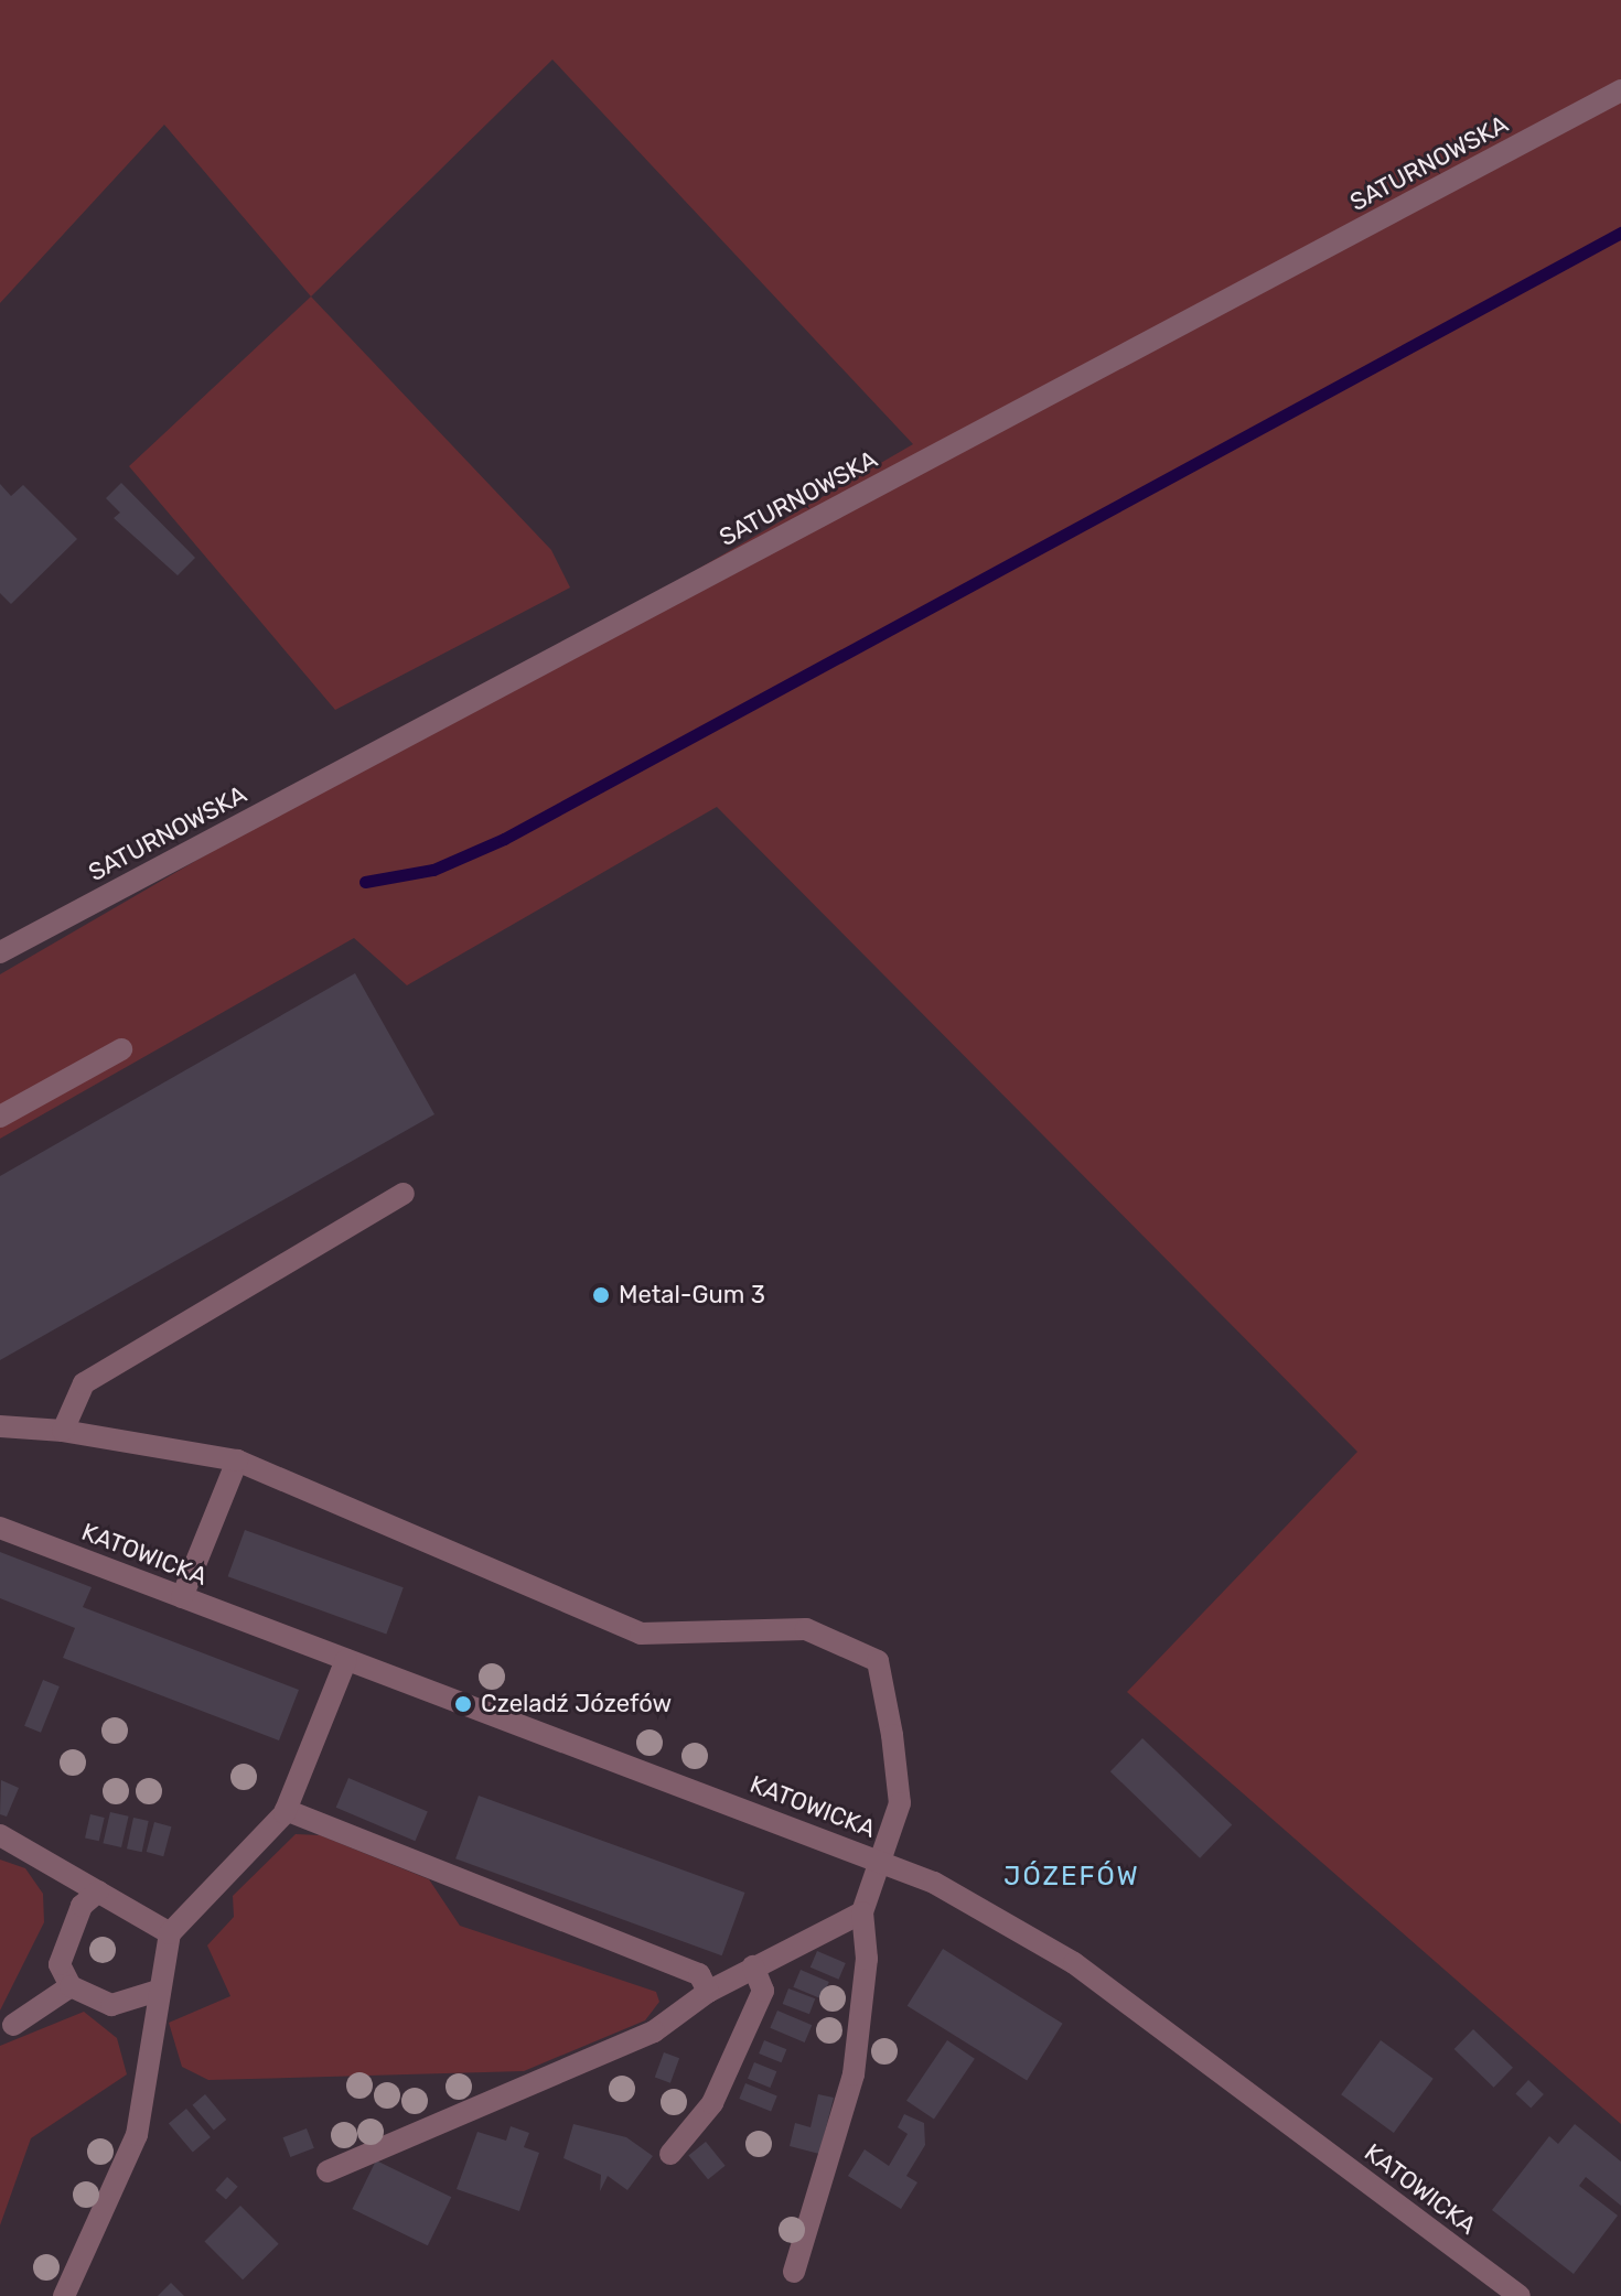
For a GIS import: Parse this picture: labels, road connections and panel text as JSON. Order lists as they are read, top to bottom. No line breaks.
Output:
{"streets":{"street":["SATURNOWSKA","KATOWICKA"]},"districts":["JÓZEFÓW"],"places":["Metal-Gum 3","Czeladź Józefów"]}
